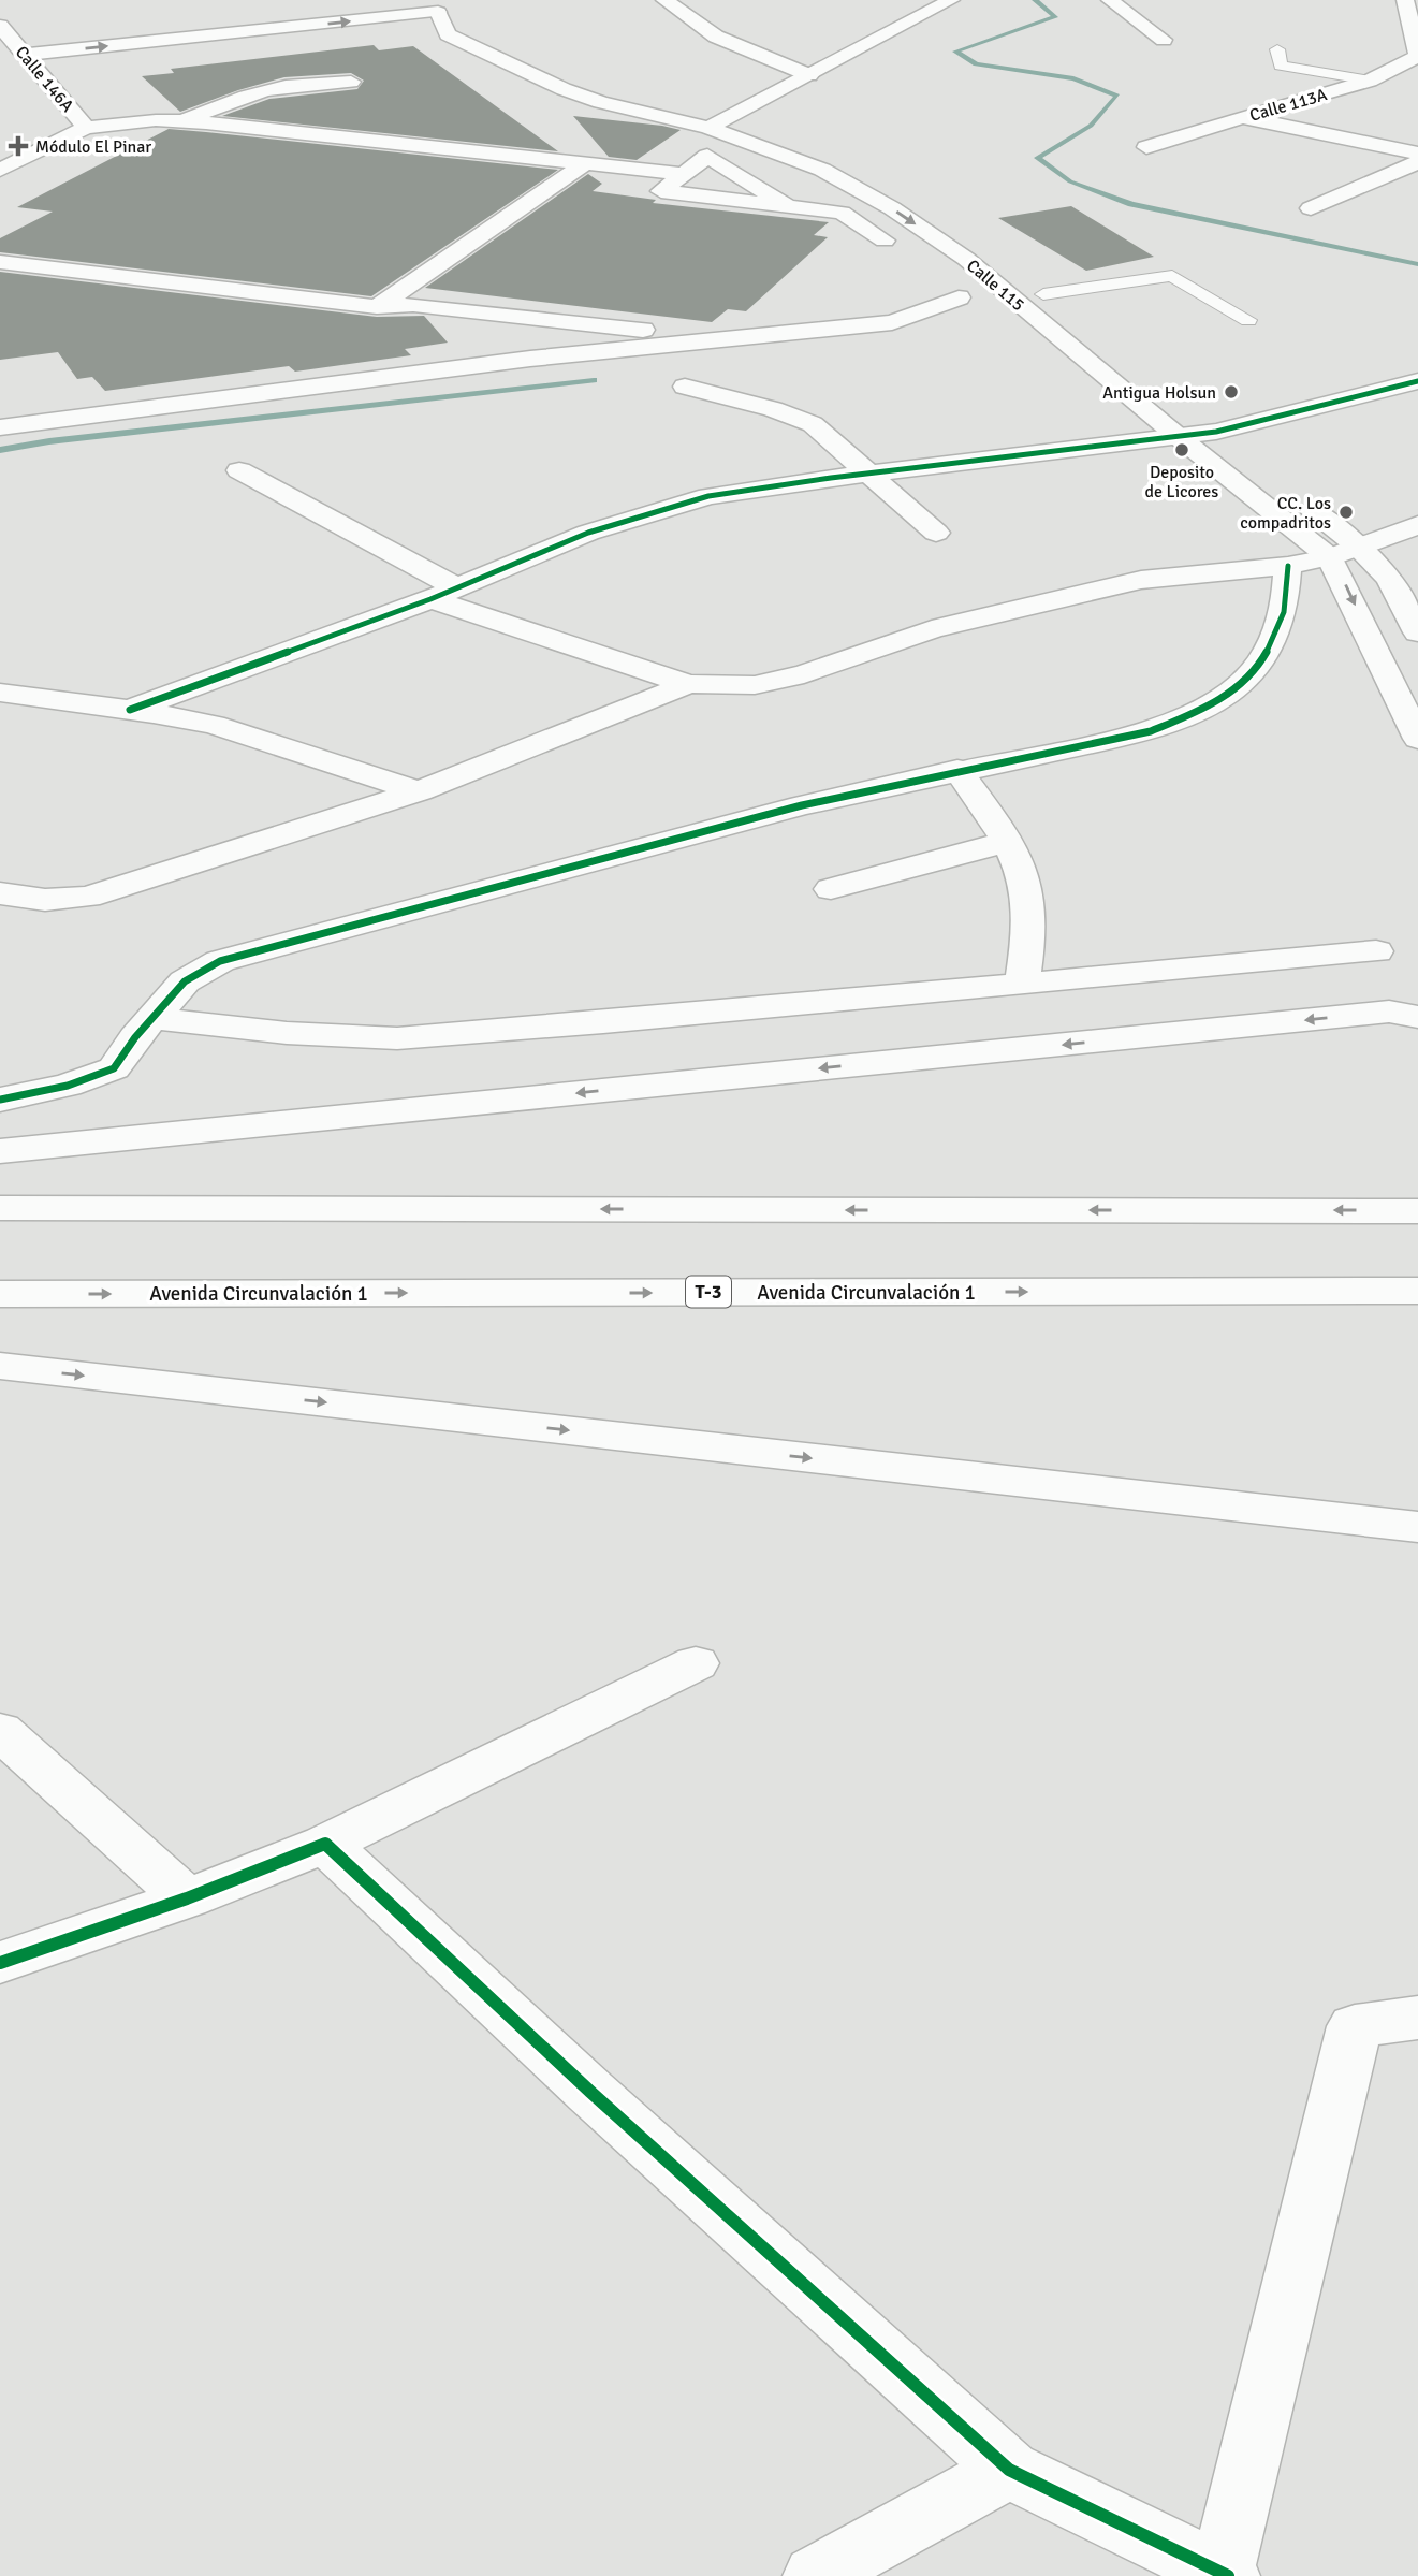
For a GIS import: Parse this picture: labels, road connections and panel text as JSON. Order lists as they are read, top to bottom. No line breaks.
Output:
{"streets":{"street":["Calle 146A","Calle 113A","Calle 115","T-3","Avenida Circunvalación 1"]},"places":{"health":["Módulo El Pinar"],"other":["Antigua Holsun","Deposito de Licores","CC. Los compadritos"]}}
